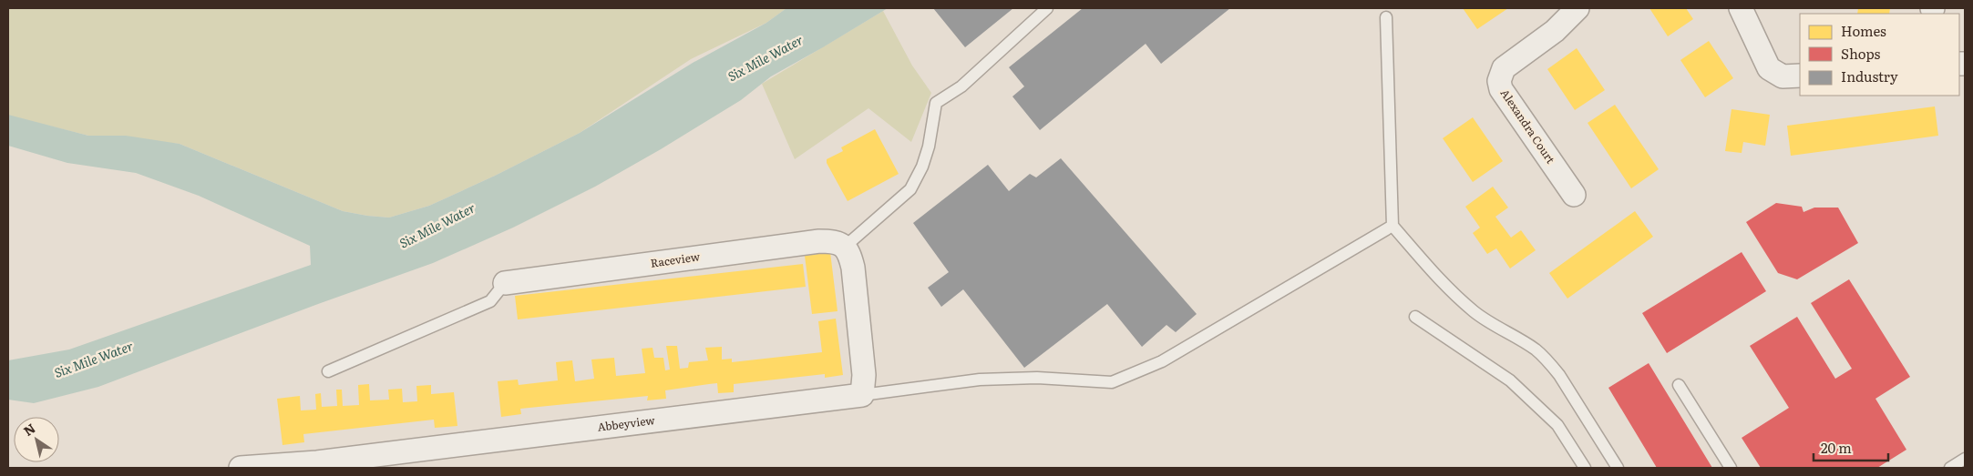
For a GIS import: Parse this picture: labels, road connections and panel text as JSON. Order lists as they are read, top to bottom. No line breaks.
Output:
{"streets":{"street":["Alexandra Court","Raceview","Abbeyview"]},"water":["Six Mile Water"],"legend":["Homes","Shops","Industry"],"scale_bar":"20 m","north":"top left"}
